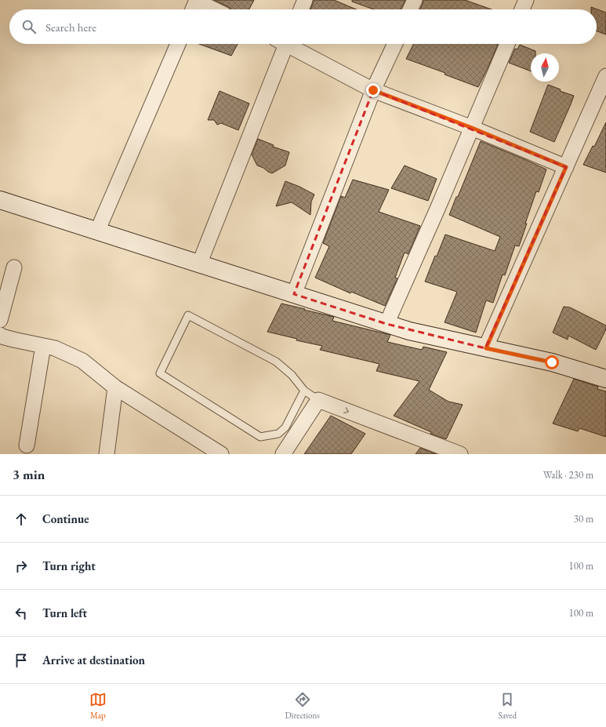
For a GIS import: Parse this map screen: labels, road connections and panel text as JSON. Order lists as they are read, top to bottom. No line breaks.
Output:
{"north":"top","page":{"search":"Search here","heading":["3 min","Walk · 230 m"],"list":[["Continue","30 m"],["Turn right","100 m"],["Turn left","100 m"],"Arrive at destination"],"nav":["Map","Directions","Saved"]}}
